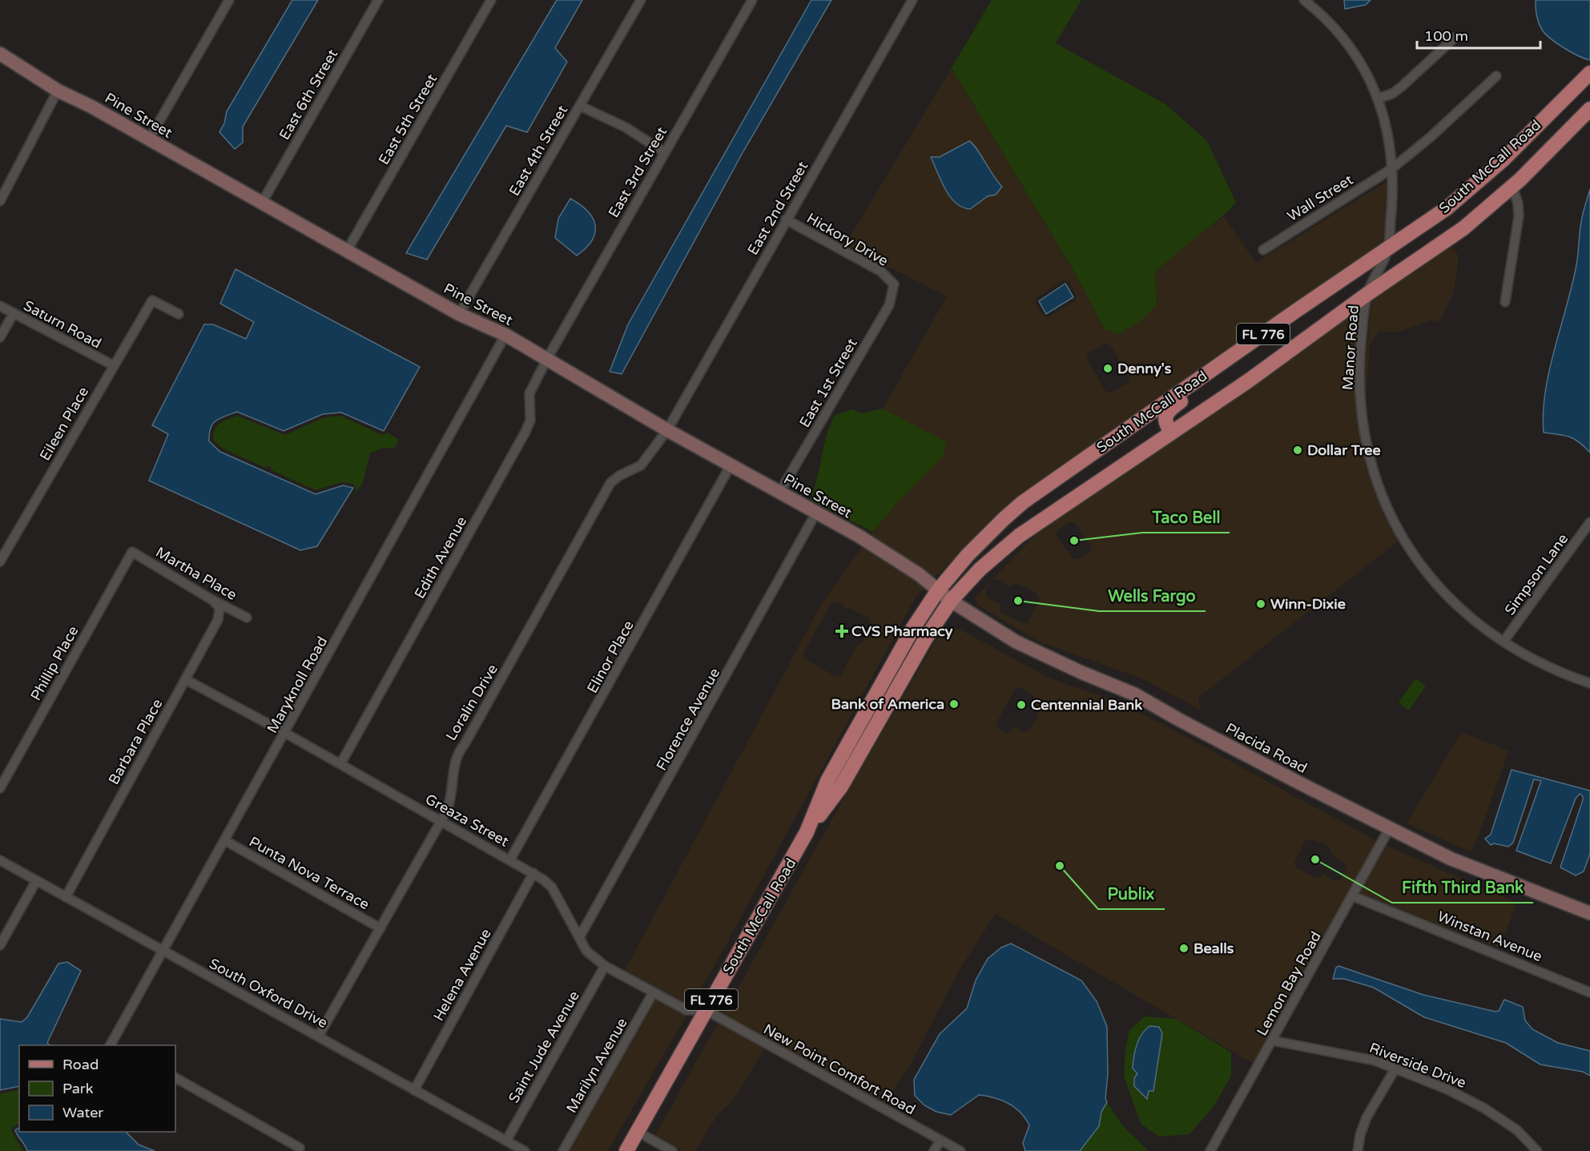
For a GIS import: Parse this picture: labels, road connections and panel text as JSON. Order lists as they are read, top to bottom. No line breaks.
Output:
{"streets":{"main road":["Pine Street","South McCall Road","FL 776","Placida Road"],"street":["East 6th Street","East 5th Street","East 4th Street","East 3rd Street","Wall Street","East 2nd Street","Hickory Drive","Saturn Road","Manor Road","East 1st Street","Eileen Place","Edith Avenue","Martha Place","Simpson Lane","Elinor Place","Phillip Place","Maryknoll Road","Loralin Drive","Florence Avenue","Barbara Place","Greaza Street","Punta Nova Terrace","Winstan Avenue","Helena Avenue","Lemon Bay Road","South Oxford Drive","Saint Jude Avenue","Marilyn Avenue","Riverside Drive","New Point Comfort Road"]},"crossings":[["East 6th Street","Pine Street"],["Pine Street","East 5th Street"],["Pine Street","East 4th Street"],["Pine Street","South McCall Road"],["Pine Street","East 3rd Street"],["Pine Street","East 2nd Street"],["Pine Street","East 1st Street"],["Pine Street","Edith Avenue"],["Pine Street","Elinor Place"],["Pine Street","Maryknoll Road"],["Pine Street","Loralin Drive"],["Pine Street","Florence Avenue"],["Pine Street","Placida Road"],["South McCall Road","Manor Road"],["South McCall Road","Placida Road"],["South McCall Road","Greaza Street"],["South McCall Road","New Point Comfort Road"],["East 3rd Street","Edith Avenue"],["Wall Street","Manor Road"],["East 2nd Street","Hickory Drive"],["East 2nd Street","Loralin Drive"],["Hickory Drive","East 1st Street"],["Saturn Road","Eileen Place"],["Manor Road","Simpson Lane"],["Edith Avenue","Greaza Street"],["Martha Place","Phillip Place"],["Martha Place","Barbara Place"],["Elinor Place","Greaza Street"],["Maryknoll Road","Greaza Street"],["Maryknoll Road","Punta Nova Terrace"],["Maryknoll Road","South Oxford Drive"],["Loralin Drive","Greaza Street"],["Loralin Drive","Punta Nova Terrace"],["Loralin Drive","South Oxford Drive"],["Florence Avenue","Greaza Street"],["Barbara Place","Greaza Street"],["Barbara Place","South Oxford Drive"],["Placida Road","Lemon Bay Road"],["Greaza Street","Helena Avenue"],["Greaza Street","Saint Jude Avenue"],["Greaza Street","Marilyn Avenue"],["Greaza Street","New Point Comfort Road"],["Winstan Avenue","Lemon Bay Road"],["Helena Avenue","South Oxford Drive"],["Lemon Bay Road","Riverside Drive"],["South Oxford Drive","Saint Jude Avenue"]],"places":{"other":["Denny's","Dollar Tree","Taco Bell","Wells Fargo","Winn-Dixie","Bank of America","Centennial Bank","Fifth Third Bank","Publix","Bealls"],"health":["CVS Pharmacy"]},"legend":["Road","Park","Water"],"scale_bar":"100 m"}
